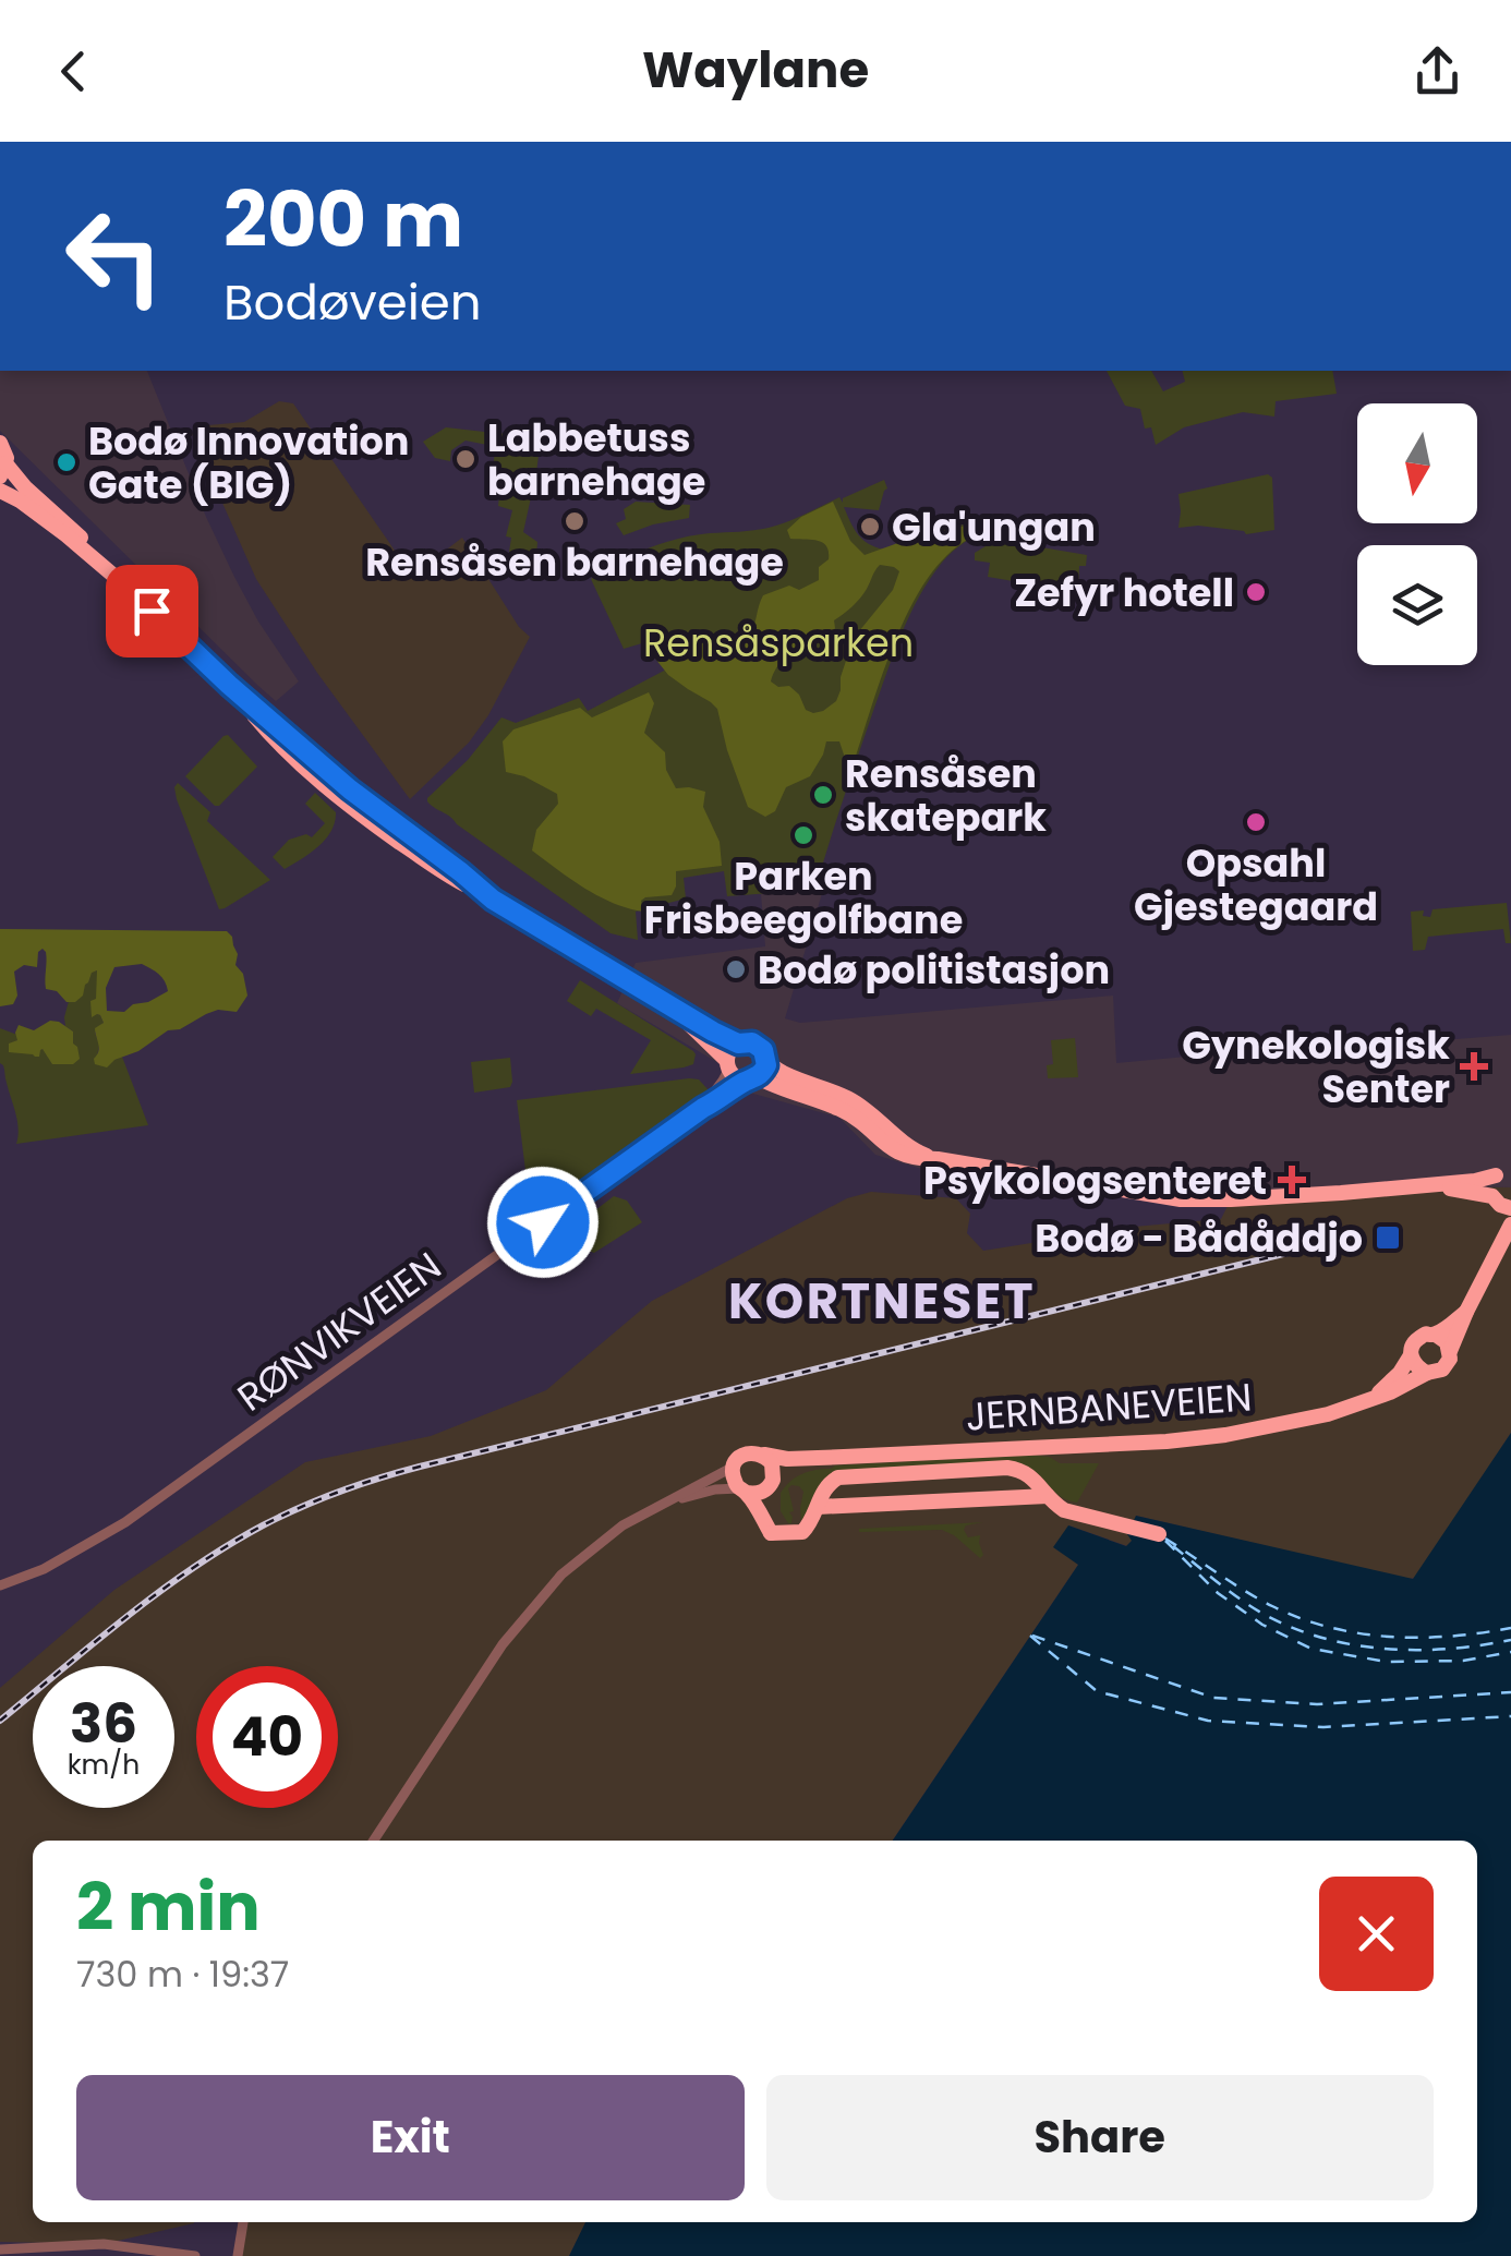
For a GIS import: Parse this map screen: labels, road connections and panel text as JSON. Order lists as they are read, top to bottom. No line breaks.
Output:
{"streets":{"highway":["JERNBANEVEIEN"],"street":["RØNVIKVEIEN"]},"districts":["KORTNESET"],"parks":["Rensåsparken"],"places":{"other":["Labbetuss barnehage","Bodø Innovation Gate (BIG)","Rensåsen barnehage","Gla'ungan","Zefyr hotell","Rensåsen skatepark","Opsahl Gjestegaard","Parken Frisbeegolfbane","Bodø politistasjon"],"health":["Gynekologisk Senter","Psykologsenteret"],"transit":["Bodø - Bådåddjo"]},"north":"bottom","page":{"header":"Waylane","turn":["200 m","Bodøveien"],"speed":"36 km/h","limit":"40","heading":["2 min","730 m · 19:37"],"buttons":["Exit","Share"]}}
